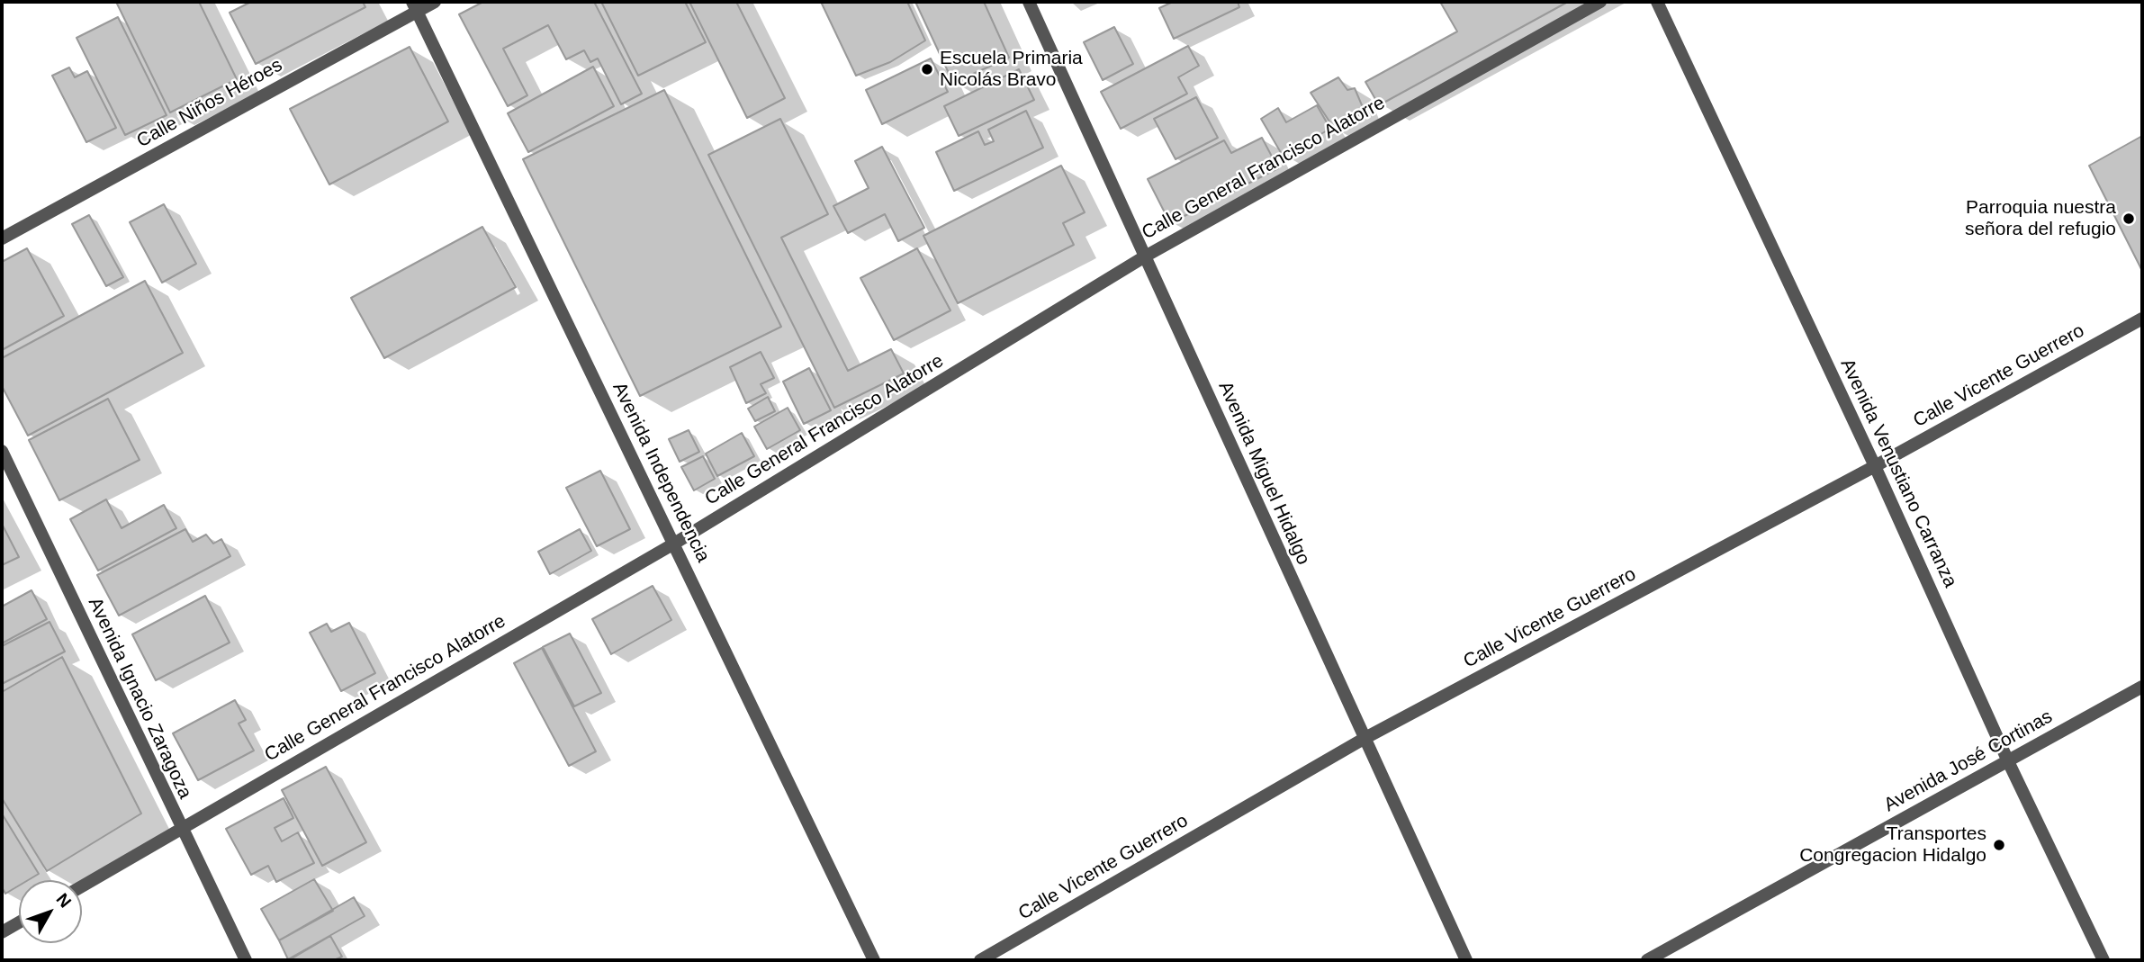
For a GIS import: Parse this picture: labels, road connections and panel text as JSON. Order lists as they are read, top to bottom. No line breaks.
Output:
{"streets":{"street":["Calle Niños Héroes","Calle General Francisco Alatorre","Calle Vicente Guerrero","Avenida Independencia","Avenida Miguel Hidalgo","Avenida Venustiano Carranza","Avenida Ignacio Zaragoza","Avenida José Cortinas"]},"crossings":[["Calle Niños Héroes","Avenida Independencia"],["Calle General Francisco Alatorre","Avenida Independencia"],["Calle General Francisco Alatorre","Avenida Miguel Hidalgo"],["Calle General Francisco Alatorre","Avenida Ignacio Zaragoza"],["Calle Vicente Guerrero","Avenida Miguel Hidalgo"],["Calle Vicente Guerrero","Avenida Venustiano Carranza"],["Avenida Venustiano Carranza","Avenida José Cortinas"]],"places":["Escuela Primaria Nicolás Bravo","Parroquia nuestra señora del refugio","Transportes Congregacion Hidalgo"],"north":"top right"}
